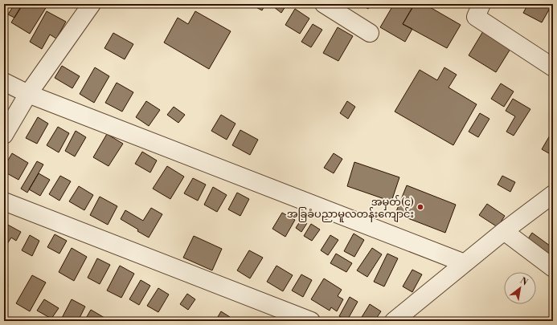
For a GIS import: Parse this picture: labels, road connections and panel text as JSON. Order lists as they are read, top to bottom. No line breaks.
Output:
{"places":["အမှတ်(၄) အခြခံပညာမူလတန်းကျောင်း"],"north":"top right"}
